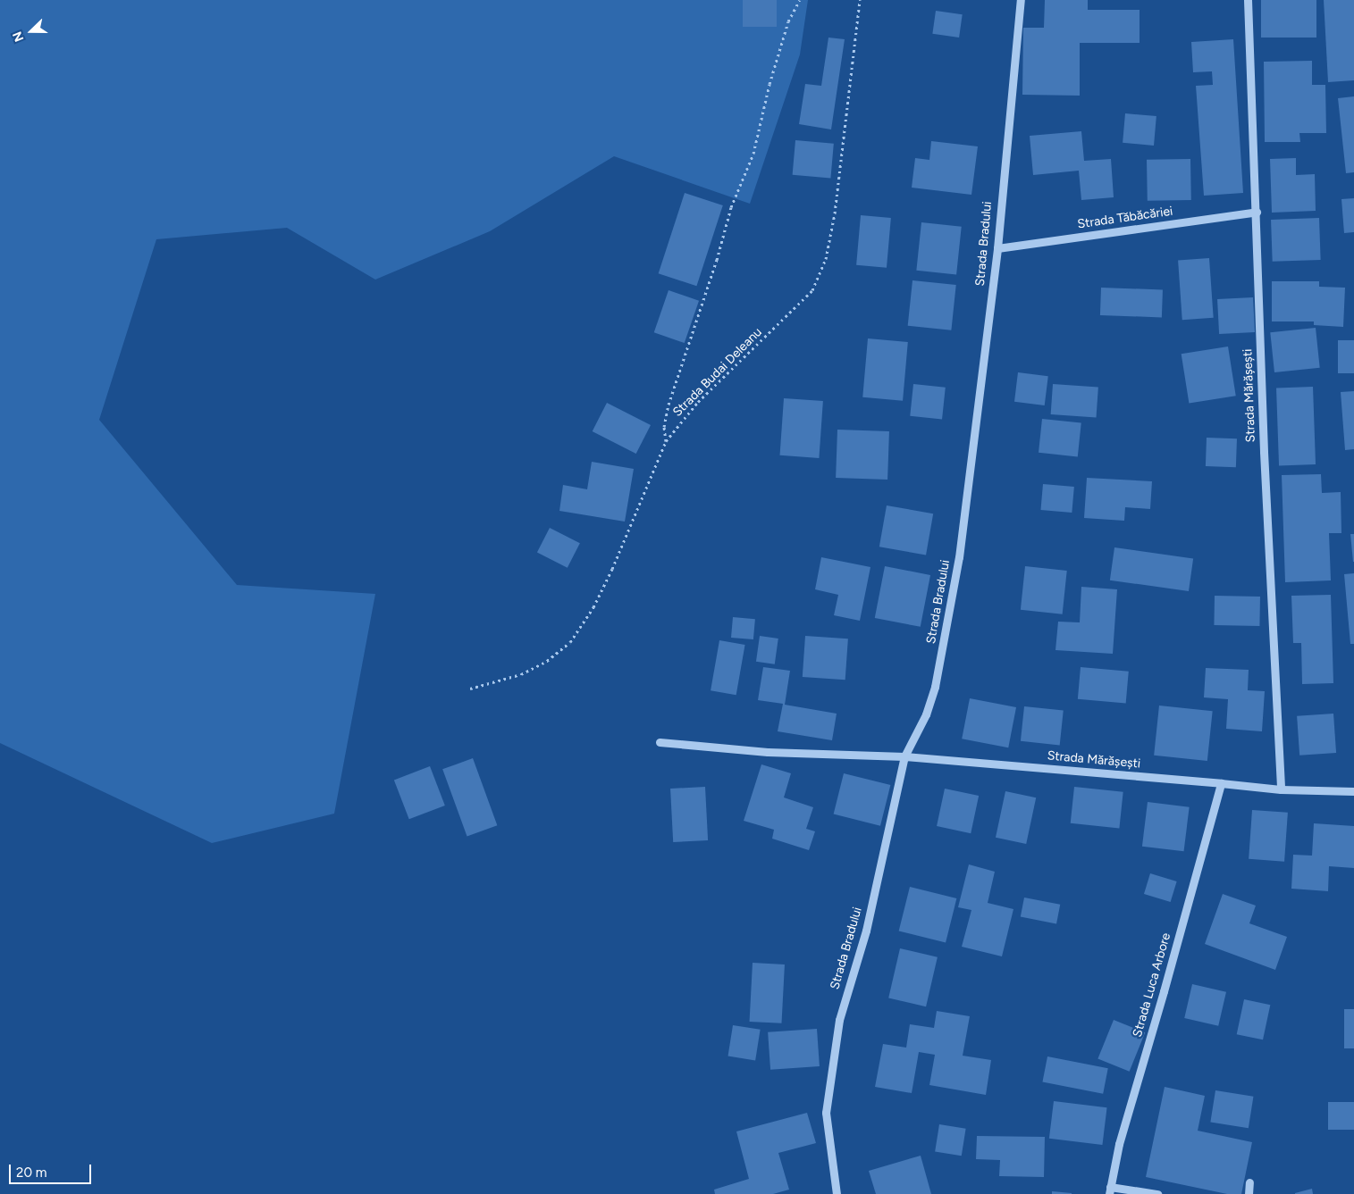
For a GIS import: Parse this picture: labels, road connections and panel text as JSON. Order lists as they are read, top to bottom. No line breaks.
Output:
{"streets":{"street":["Strada Tăbăcăriei","Strada Bradului","Strada Mărășești","Strada Luca Arbore"],"path":["Strada Budai Deleanu"]},"crossings":[["Strada Tăbăcăriei","Strada Bradului"],["Strada Tăbăcăriei","Strada Mărășești"],["Strada Bradului","Strada Mărășești"],["Strada Mărășești","Strada Luca Arbore"]],"scale_bar":"20 m","north":"left"}
